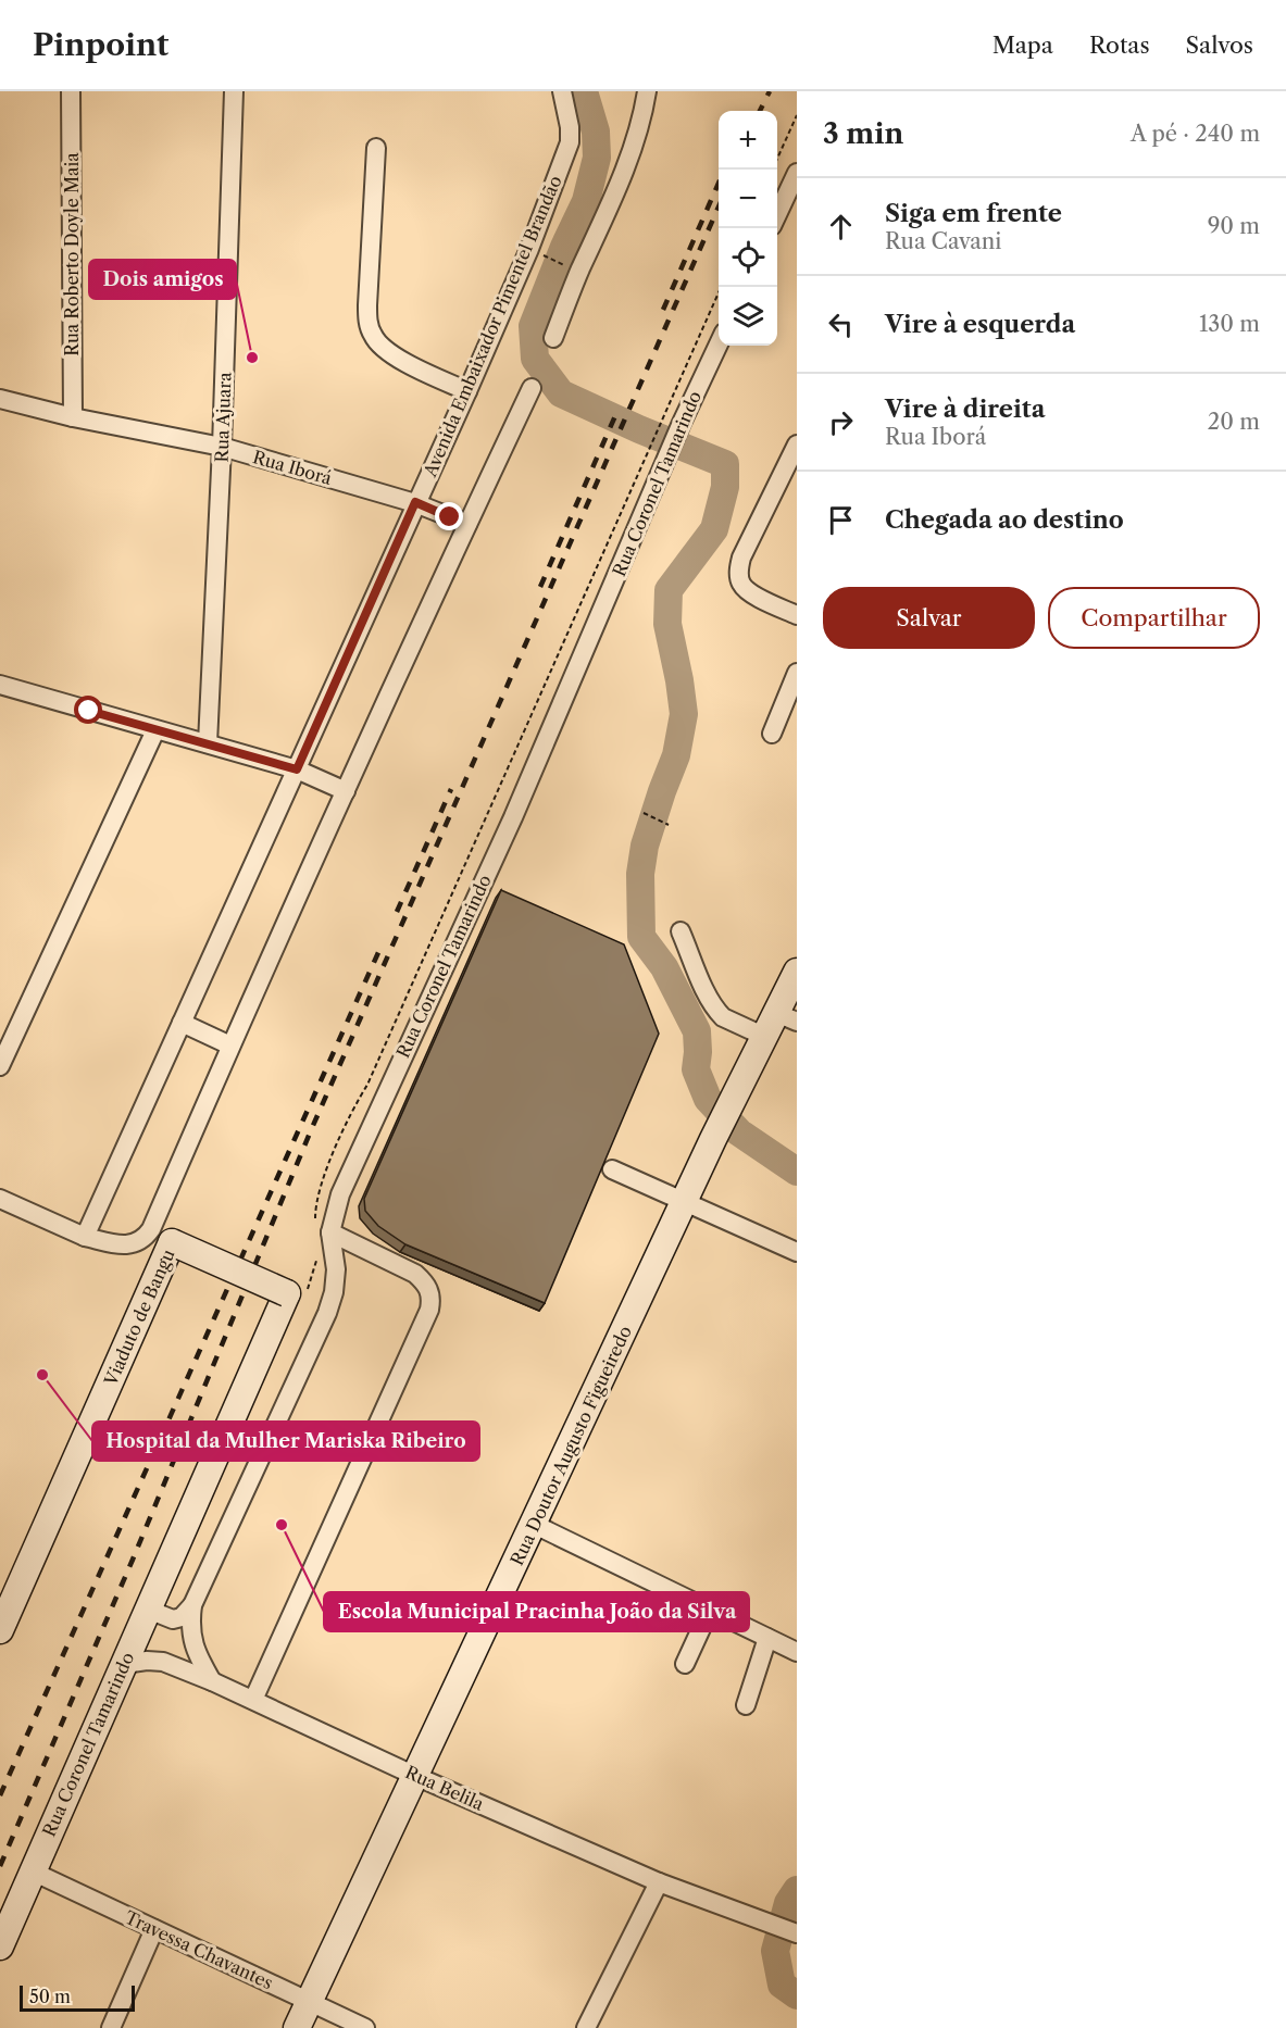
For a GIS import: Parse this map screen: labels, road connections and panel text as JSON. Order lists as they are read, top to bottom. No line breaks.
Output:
{"streets":{"main road":["Rua Coronel Tamarindo","Viaduto de Bangu","Rua Doutor Augusto Figueiredo"],"street":["Rua Roberto Doyle Maia","Avenida Embaixador Pimentel Brandão","Rua Ajuara","Rua Iborá","Rua Belila","Travessa Chavantes"]},"crossings":[["Rua Roberto Doyle Maia","Rua Iborá"],["Avenida Embaixador Pimentel Brandão","Rua Iborá"],["Rua Ajuara","Rua Iborá"],["Rua Coronel Tamarindo","Viaduto de Bangu"],["Rua Coronel Tamarindo","Rua Belila"],["Rua Coronel Tamarindo","Travessa Chavantes"],["Rua Doutor Augusto Figueiredo","Rua Belila"],["Rua Doutor Augusto Figueiredo","Travessa Chavantes"]],"places":["Dois amigos","Hospital da Mulher Mariska Ribeiro","Escola Municipal Pracinha João da Silva"],"scale_bar":"50 m","page":{"header":"Pinpoint","nav":["Mapa","Rotas","Salvos"],"heading":["3 min","A pé · 240 m"],"map_buttons":["+","−"],"list":[["Siga em frente","Rua Cavani","90 m"],["Vire à esquerda","130 m"],["Vire à direita","Rua Iborá","20 m"],"Chegada ao destino"],"buttons":["Salvar","Compartilhar"],"scale":"50 m"}}
